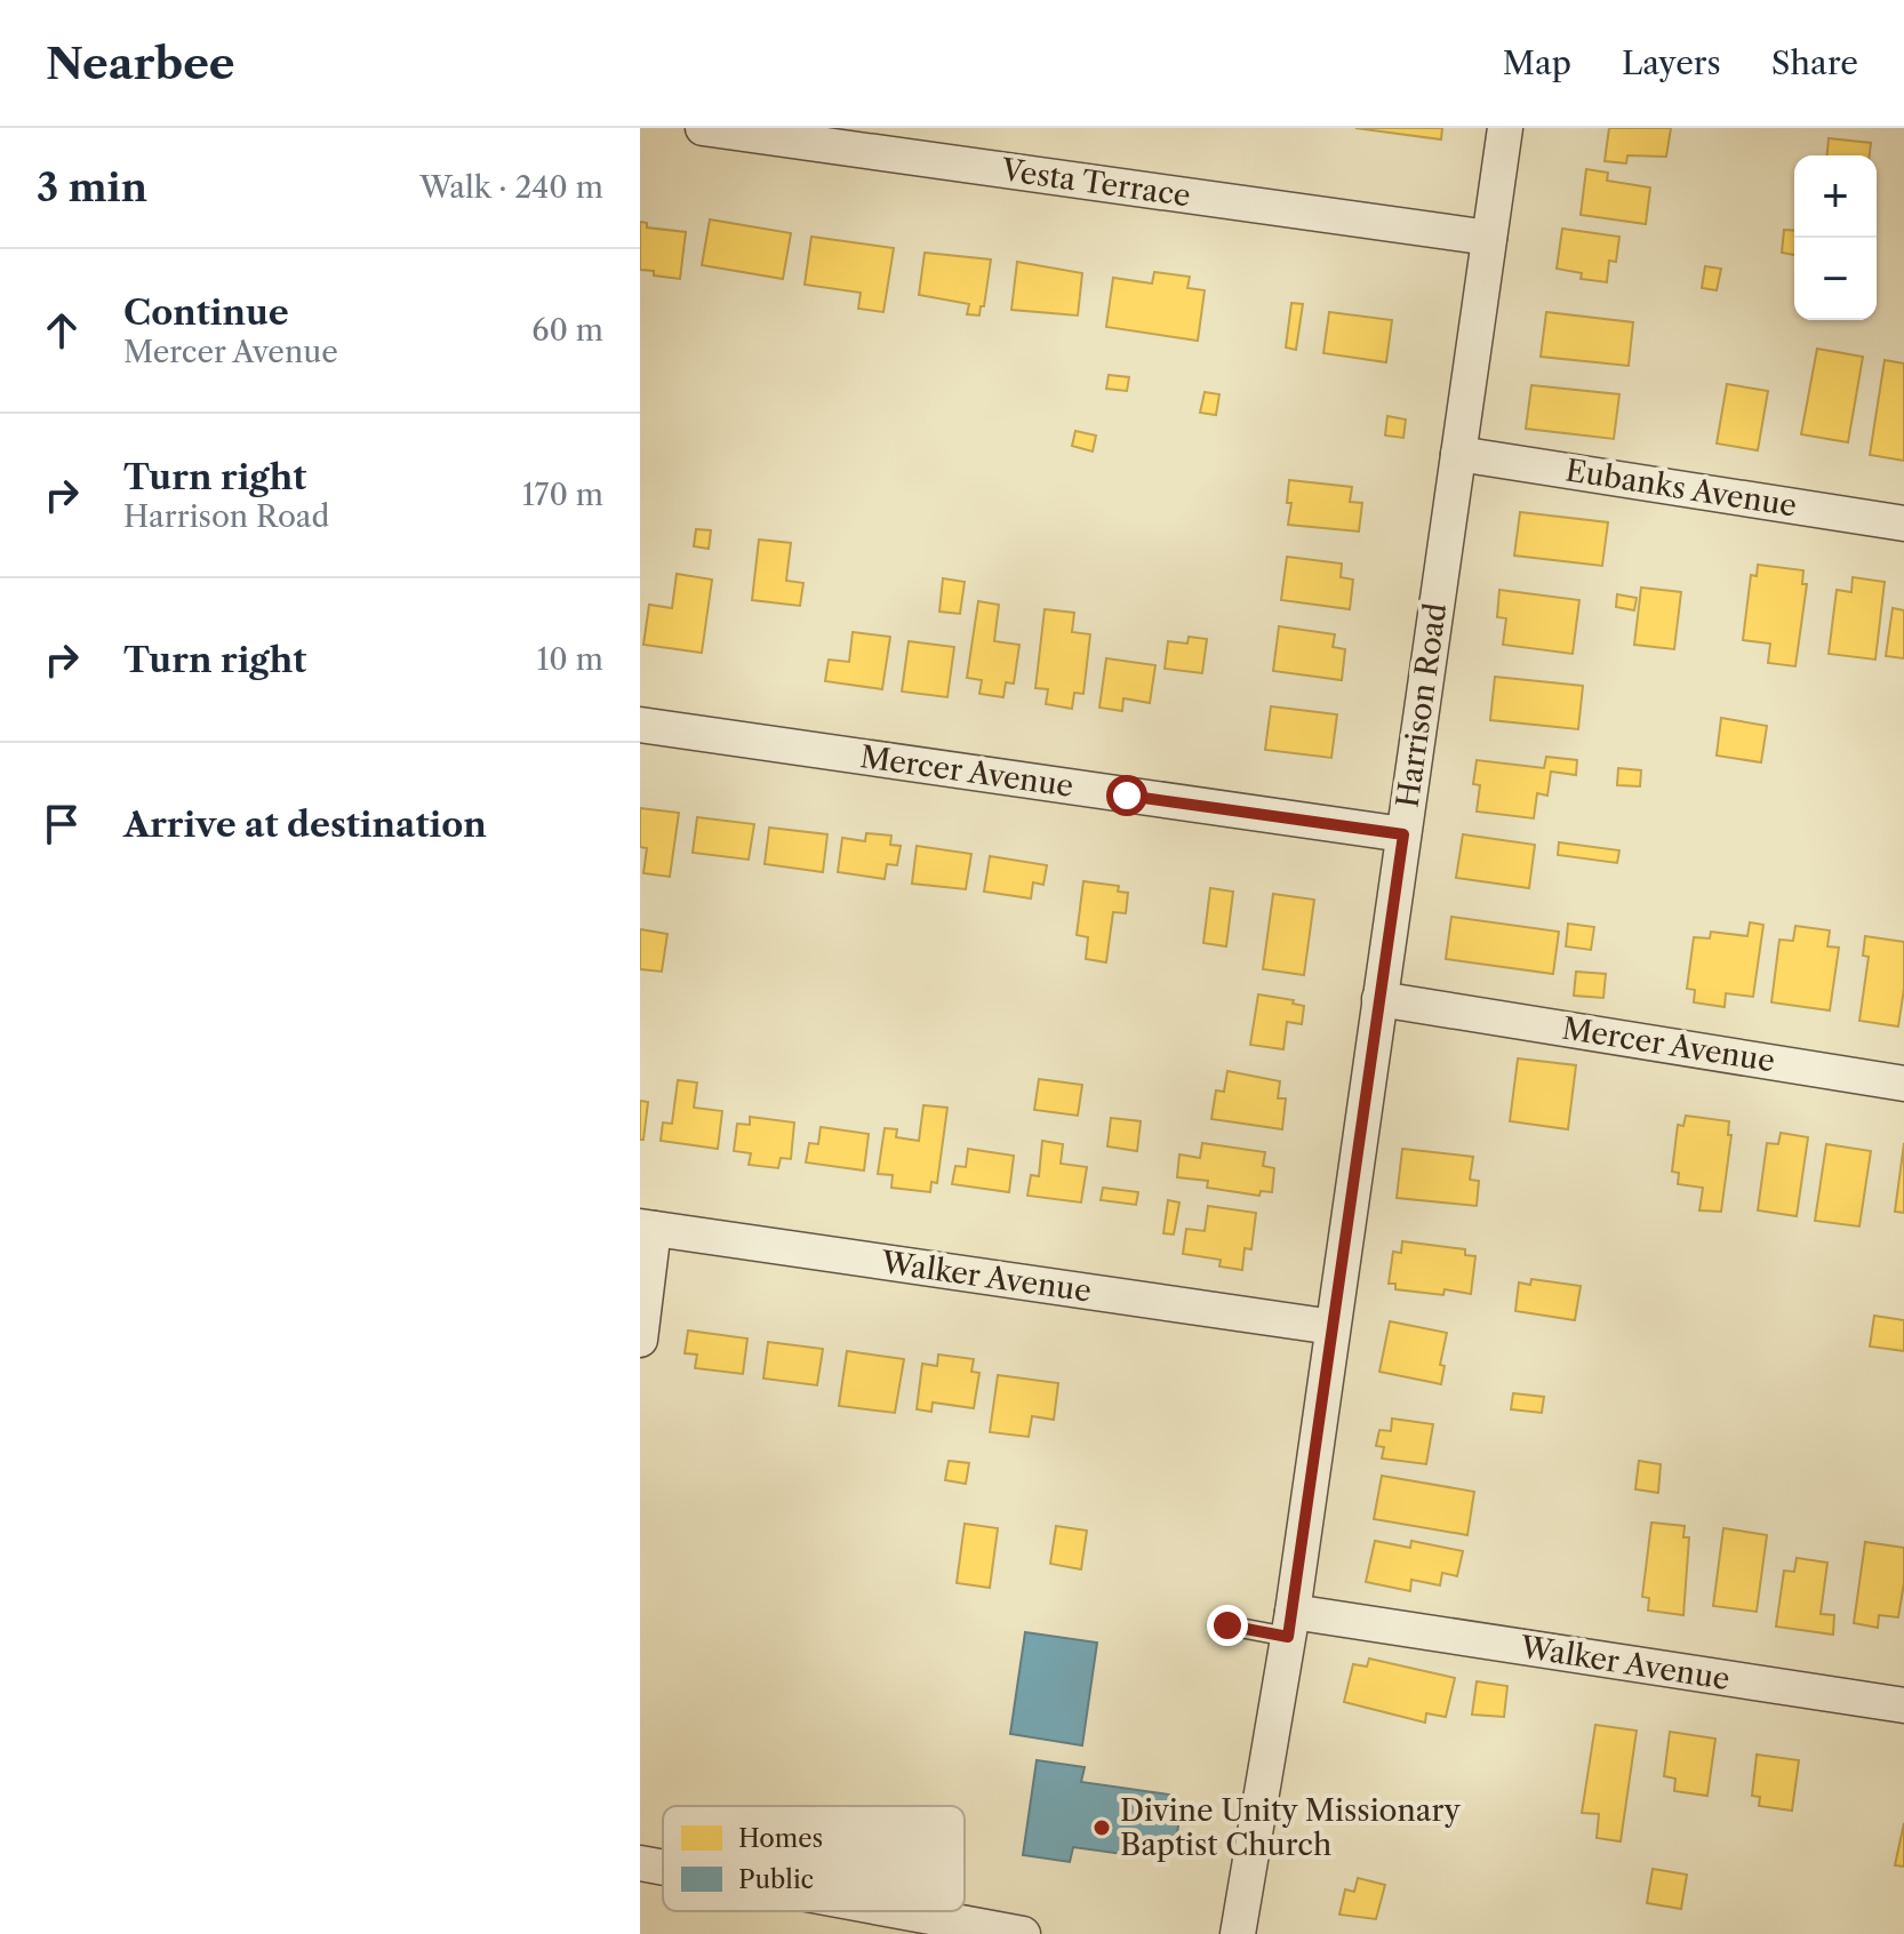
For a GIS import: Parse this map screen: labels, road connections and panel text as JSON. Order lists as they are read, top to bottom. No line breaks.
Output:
{"streets":{"street":["Vesta Terrace","Eubanks Avenue","Harrison Road","Mercer Avenue","Walker Avenue"]},"crossings":[["Vesta Terrace","Harrison Road"],["Eubanks Avenue","Harrison Road"],["Harrison Road","Mercer Avenue"],["Harrison Road","Walker Avenue"]],"places":["Divine Unity Missionary Baptist Church"],"legend":["Homes","Public"],"page":{"header":"Nearbee","nav":["Map","Layers","Share"],"heading":["3 min","Walk · 240 m"],"map_buttons":["+","−"],"list":[["Continue","Mercer Avenue","60 m"],["Turn right","Harrison Road","170 m"],["Turn right","10 m"],"Arrive at destination"]}}
